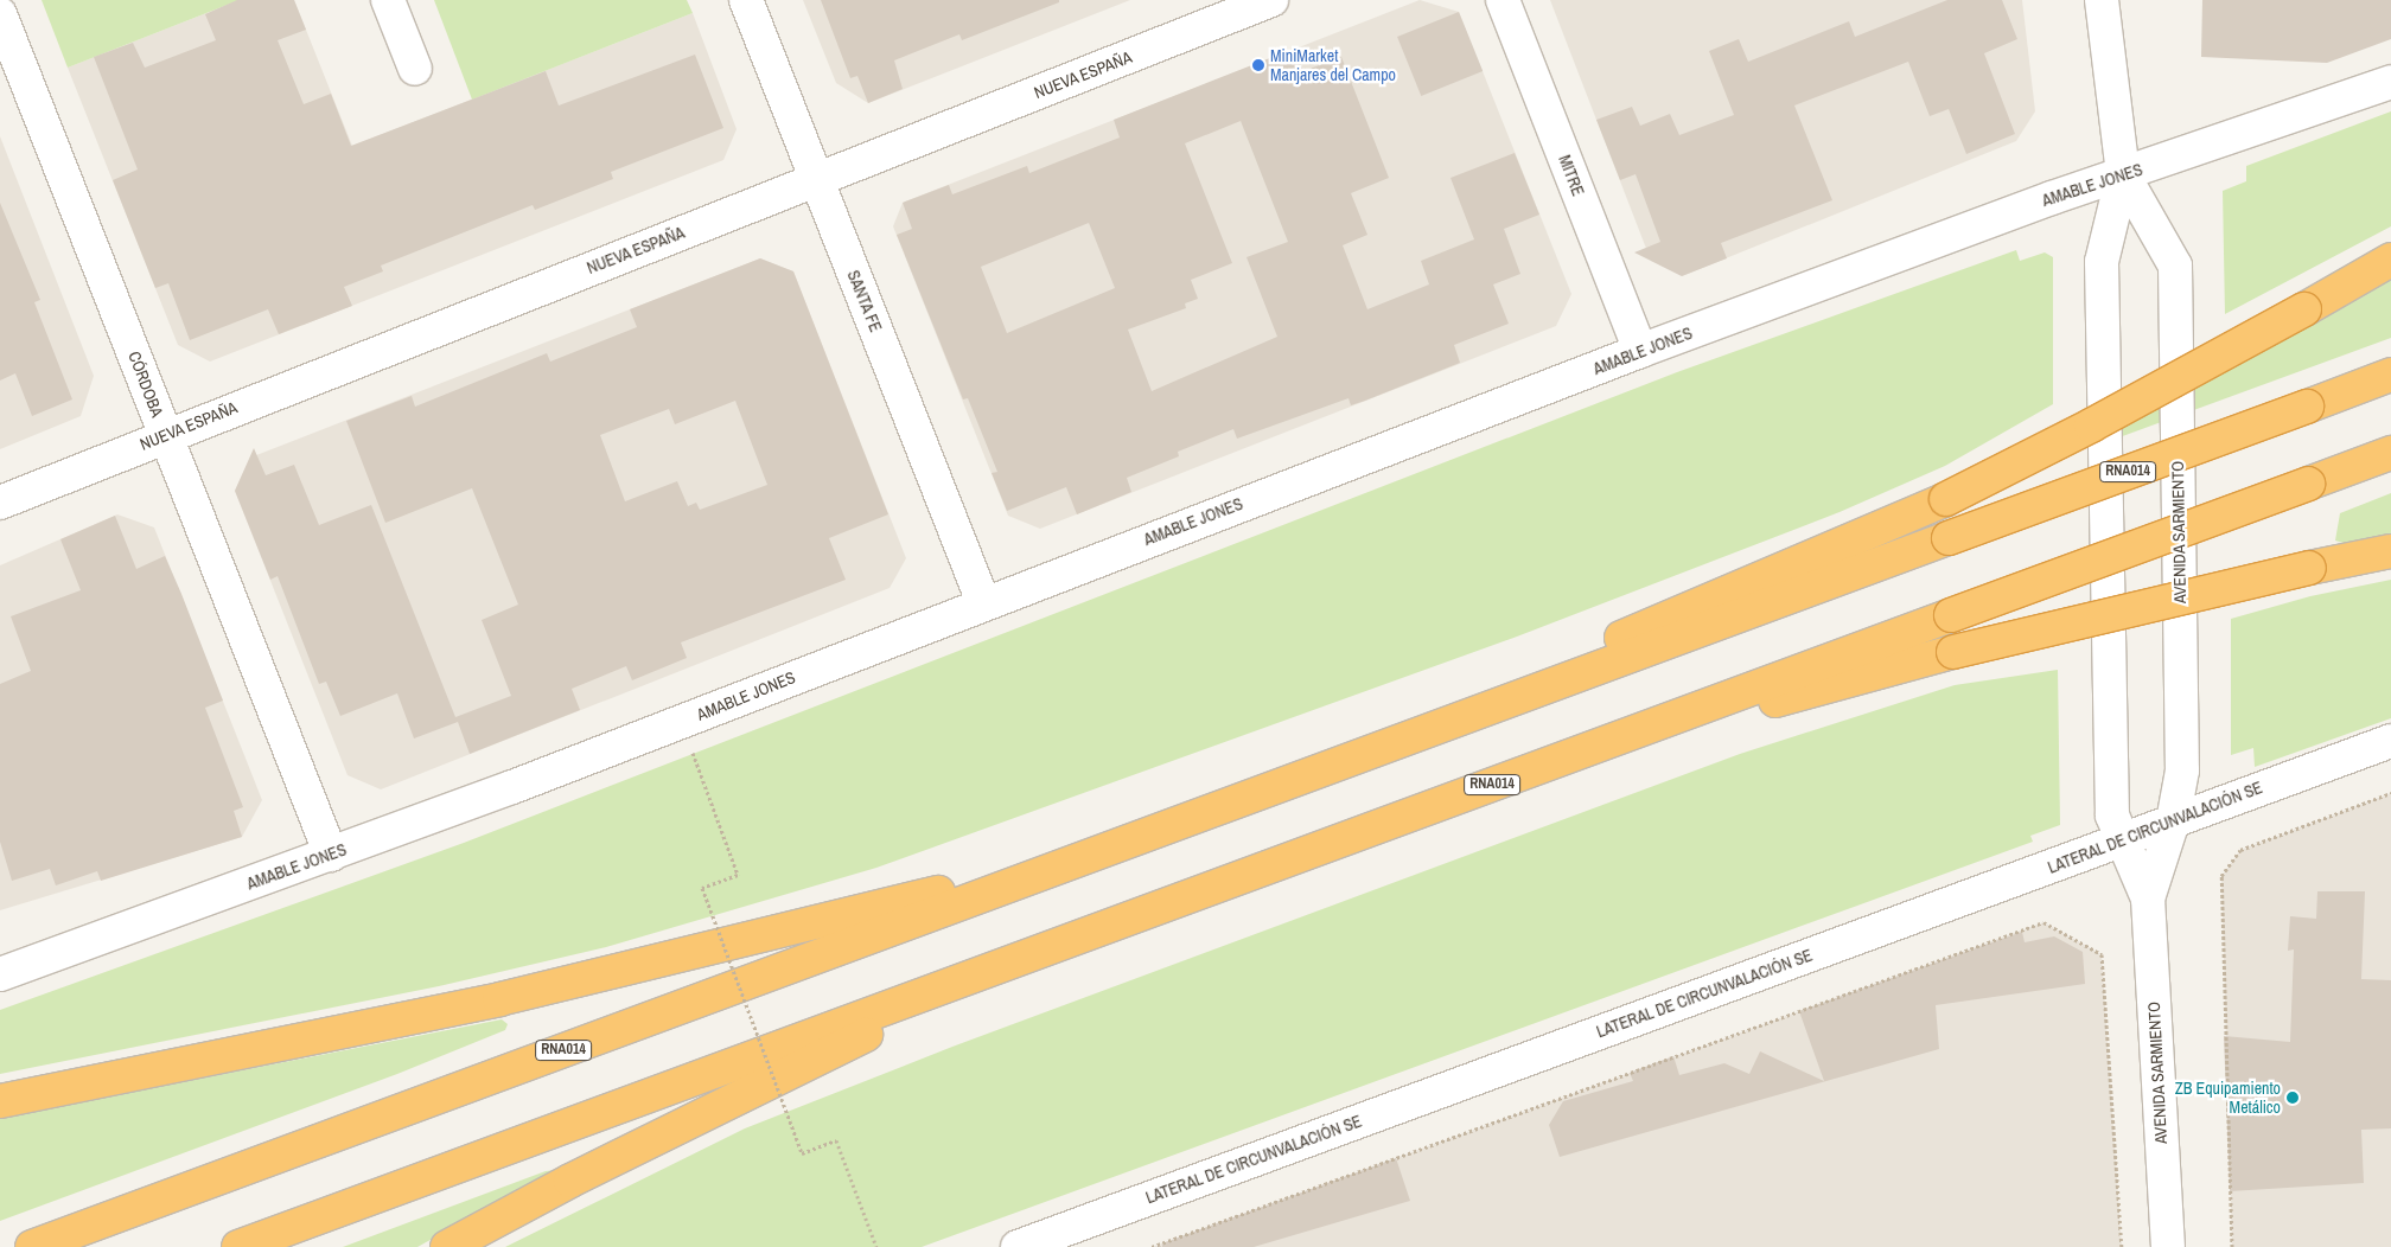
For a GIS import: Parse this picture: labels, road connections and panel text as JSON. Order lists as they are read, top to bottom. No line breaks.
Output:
{"streets":{"highway":["RNA014"],"street":["NUEVA ESPAÑA","MITRE","AMABLE JONES","SANTA FE","CÓRDOBA","AVENIDA SARMIENTO","LATERAL DE CIRCUNVALACIÓN SE"]},"crossings":[["NUEVA ESPAÑA","SANTA FE"],["NUEVA ESPAÑA","CÓRDOBA"],["MITRE","AMABLE JONES"],["AMABLE JONES","SANTA FE"],["AMABLE JONES","CÓRDOBA"],["AMABLE JONES","AVENIDA SARMIENTO"],["AVENIDA SARMIENTO","LATERAL DE CIRCUNVALACIÓN SE"]],"places":["MiniMarket Manjares del Campo","ZB Equipamiento Metálico"]}
